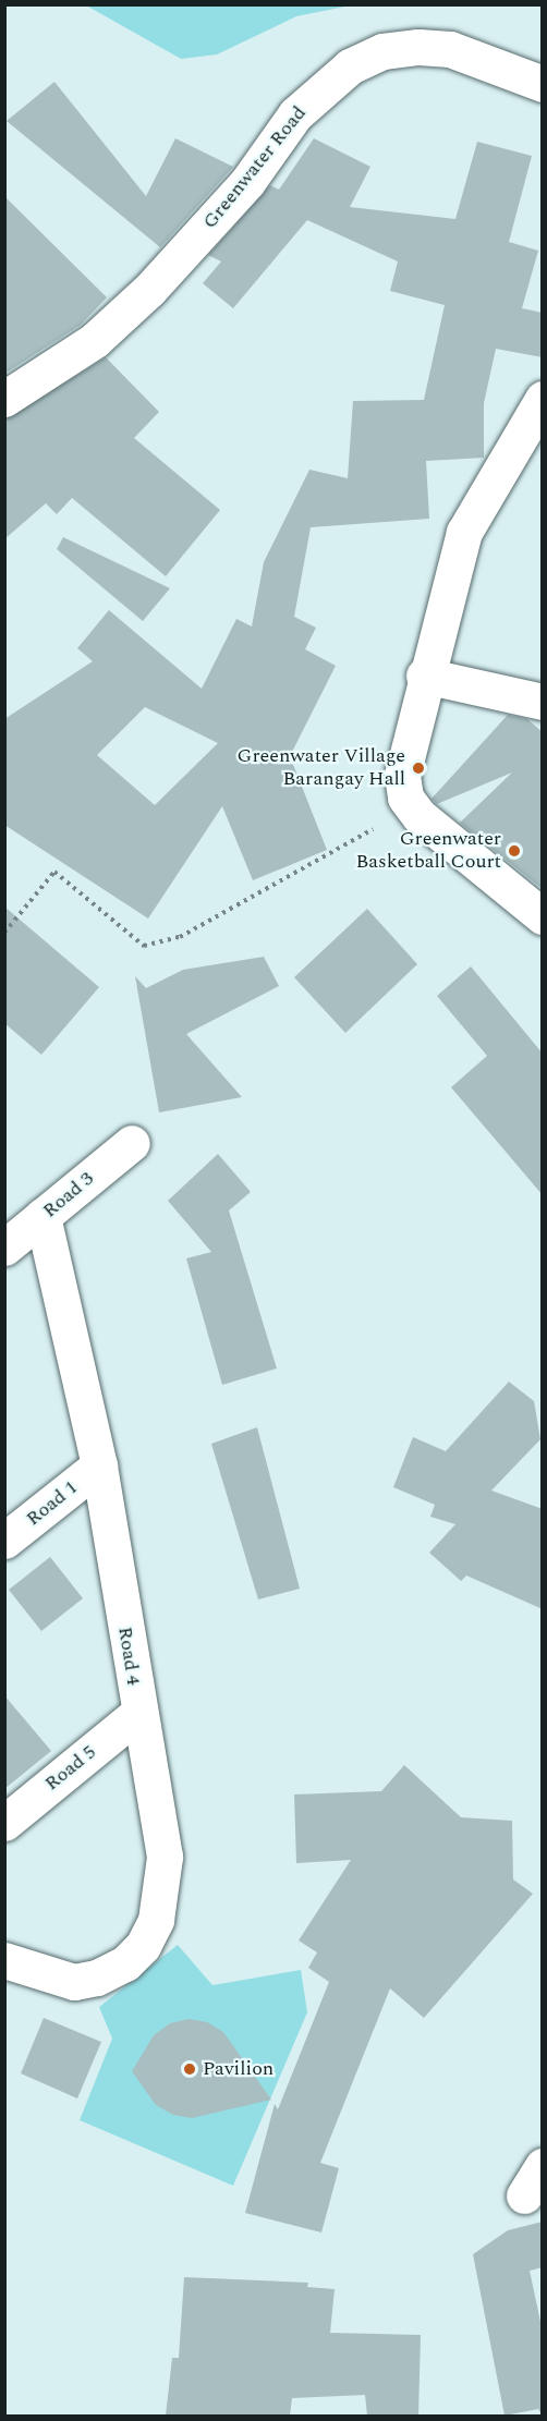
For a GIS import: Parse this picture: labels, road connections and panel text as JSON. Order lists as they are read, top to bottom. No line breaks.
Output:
{"streets":{"street":["Greenwater Road","Road 3","Road 1","Road 4","Road 5"]},"crossings":[["Road 3","Road 4"],["Road 1","Road 4"],["Road 4","Road 5"]],"places":["Greenwater Village Barangay Hall","Greenwater Basketball Court","Pavilion"]}
